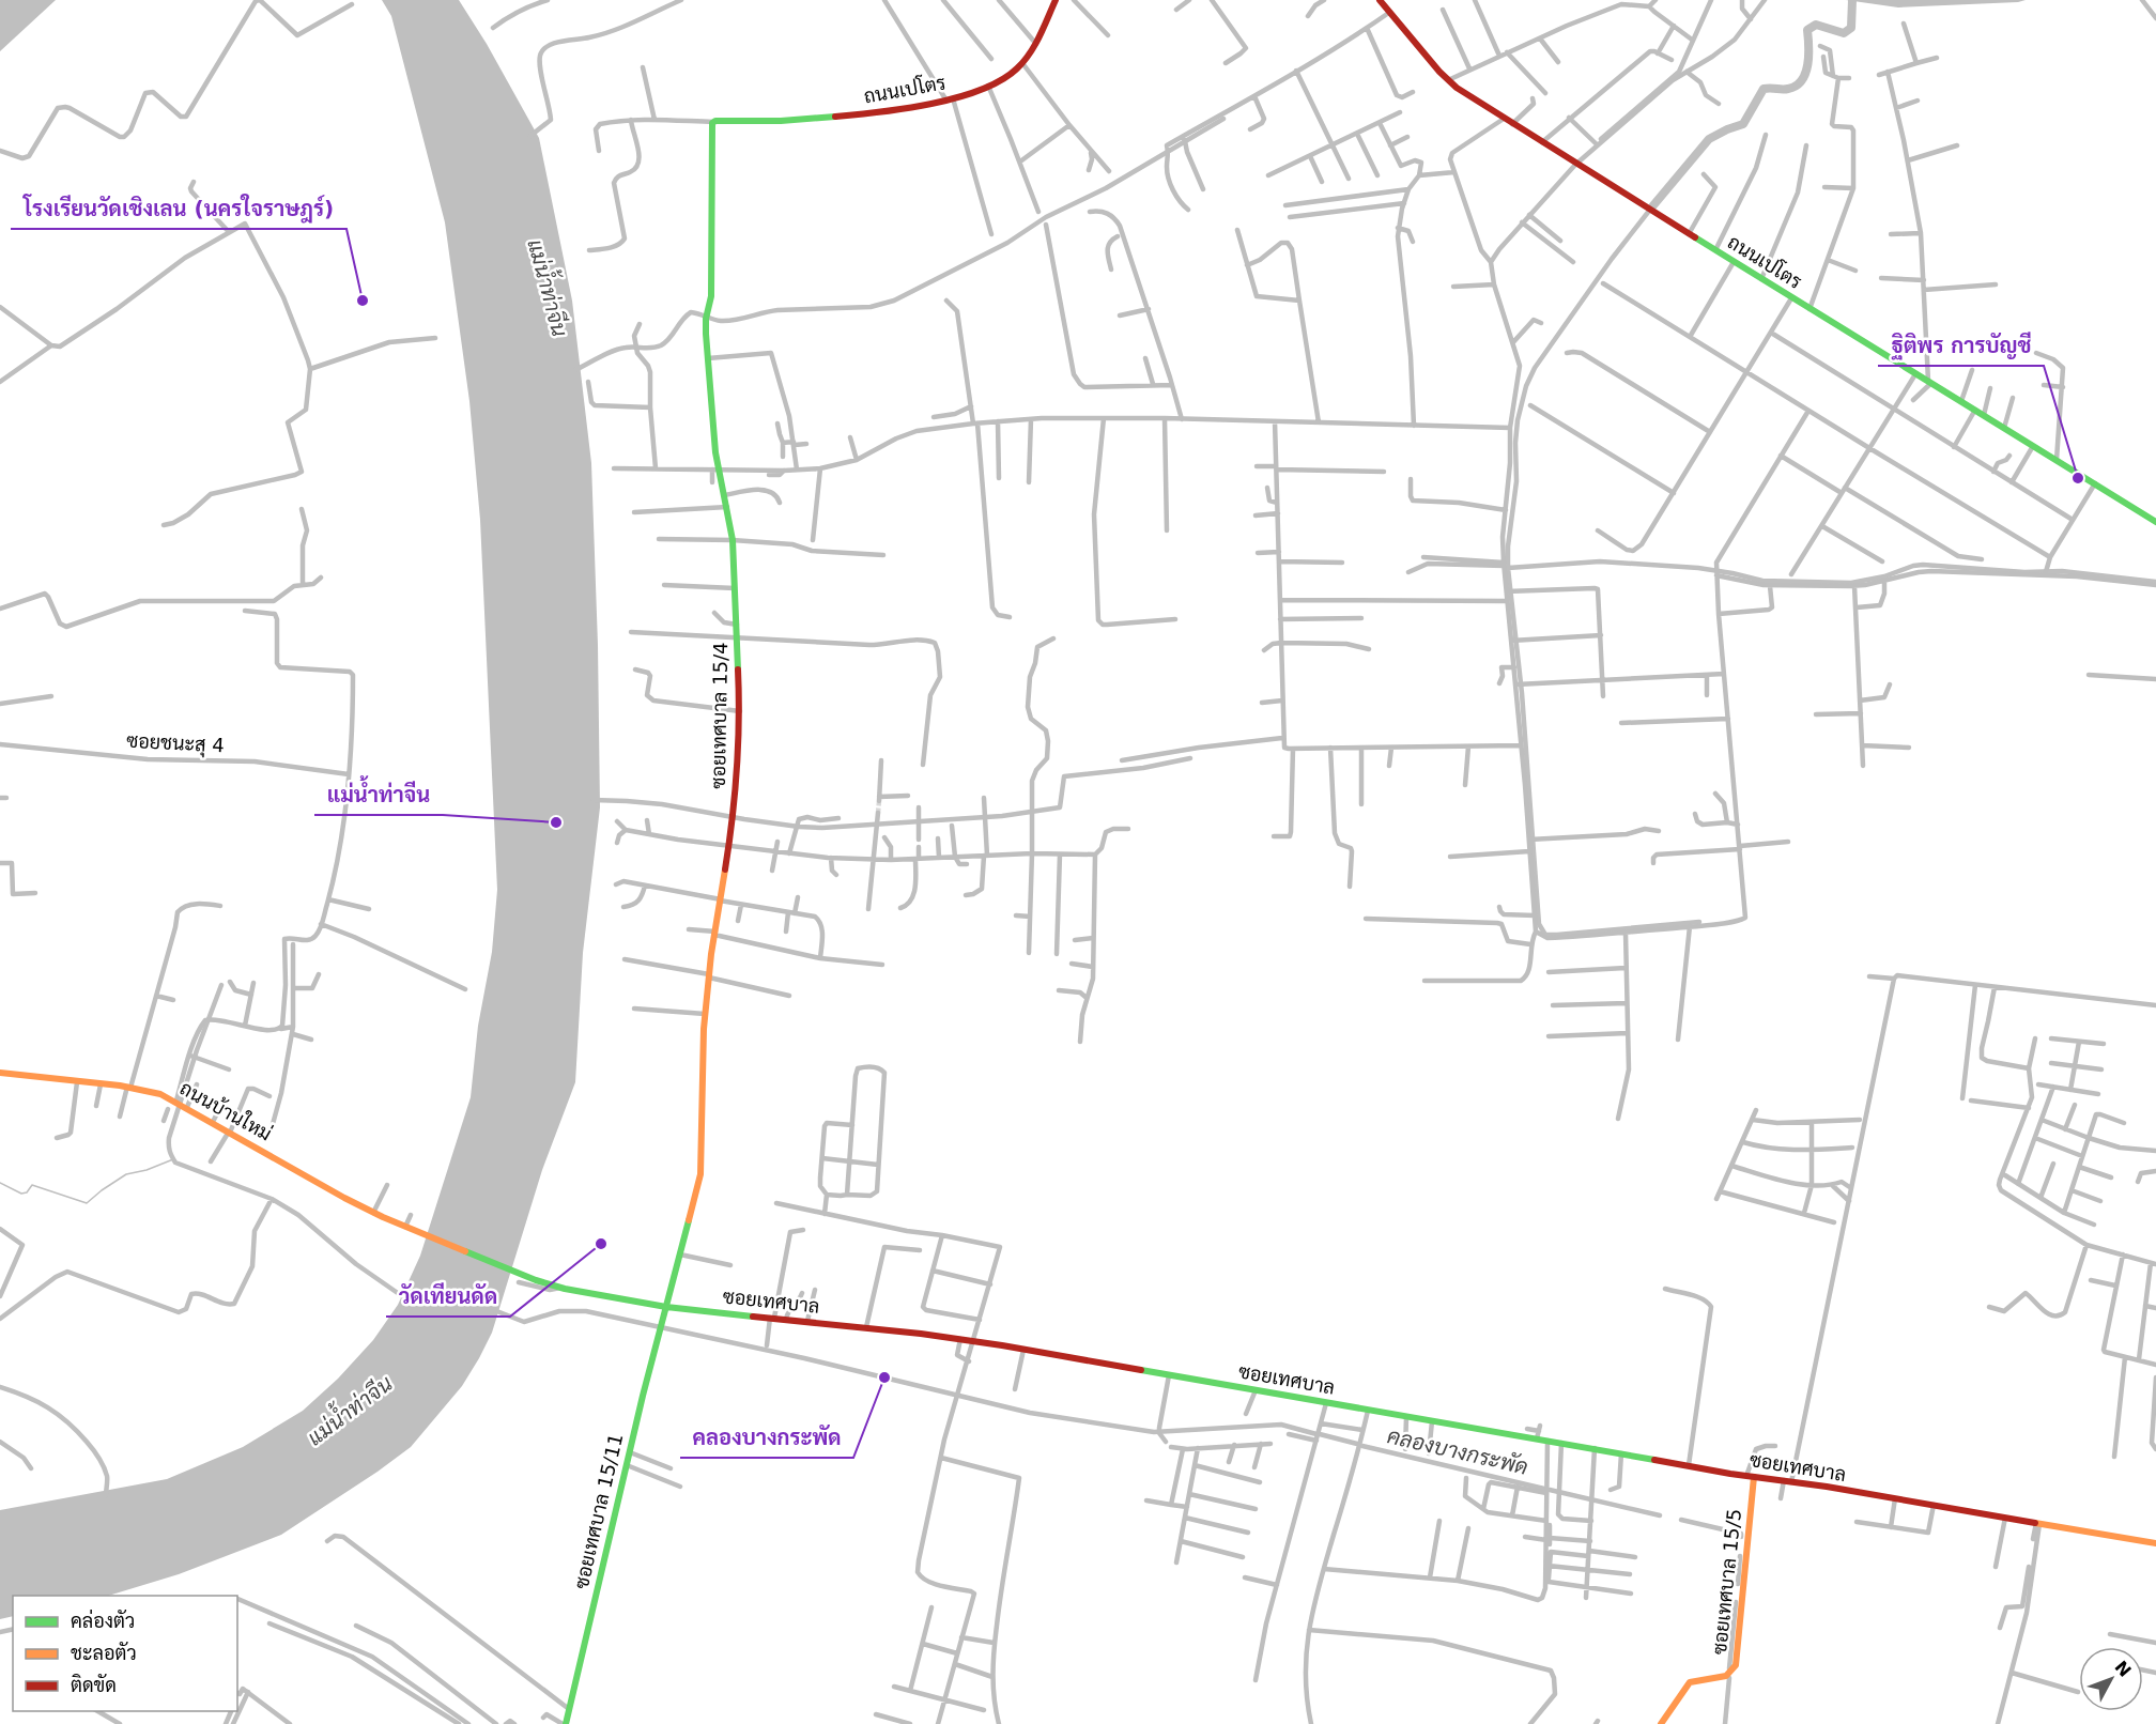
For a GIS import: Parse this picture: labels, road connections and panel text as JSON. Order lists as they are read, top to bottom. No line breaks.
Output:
{"streets":{"street":["ถนนเปโตร","ซอยเทศบาล 15/4","ซอยชนะสุ 4","ถนนบ้านใหม่","ซอยเทศบาล","ซอยเทศบาล 15/11","ซอยเทศบาล 15/5"]},"crossings":[["ถนนเปโตร","ซอยเทศบาล 15/4"],["ซอยเทศบาล 15/4","ซอยเทศบาล"],["ซอยเทศบาล 15/4","ซอยเทศบาล 15/11"],["ถนนบ้านใหม่","ซอยเทศบาล"],["ซอยเทศบาล","ซอยเทศบาล 15/11"],["ซอยเทศบาล","ซอยเทศบาล 15/5"]],"water":["แม่น้ำท่าจีน","คลองบางกระพัด"],"places":["โรงเรียนวัดเชิงเลน (นครใจราษฎร์)","ฐิติพร การบัญชี","แม่น้ำท่าจีน","วัดเทียนดัด","คลองบางกระพัด"],"legend":["คล่องตัว","ชะลอตัว","ติดขัด"],"north":"top right"}
